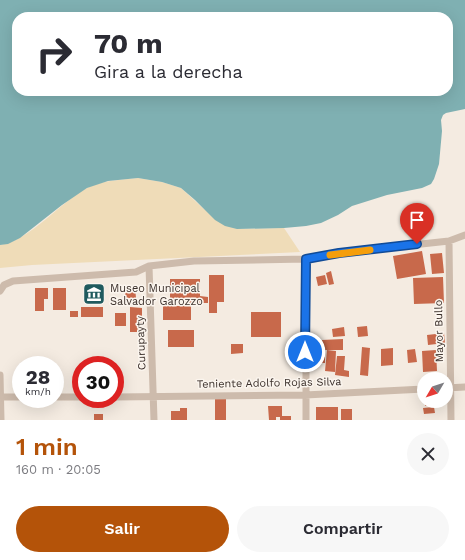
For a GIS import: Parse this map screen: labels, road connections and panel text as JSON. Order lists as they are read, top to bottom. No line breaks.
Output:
{"streets":{"street":["Mayor Bullo","Curupayty","Teniente Adolfo Rojas Silva"]},"crossings":[["Curupayty","Teniente Adolfo Rojas Silva"]],"places":{"museum":["Museo Municipal Salvador Garozzo"]},"north":"bottom left","page":{"turn":["70 m","Gira a la derecha"],"speed":"28 km/h","limit":"30","heading":["1 min","160 m · 20:05"],"buttons":["Salir","Compartir"]}}
